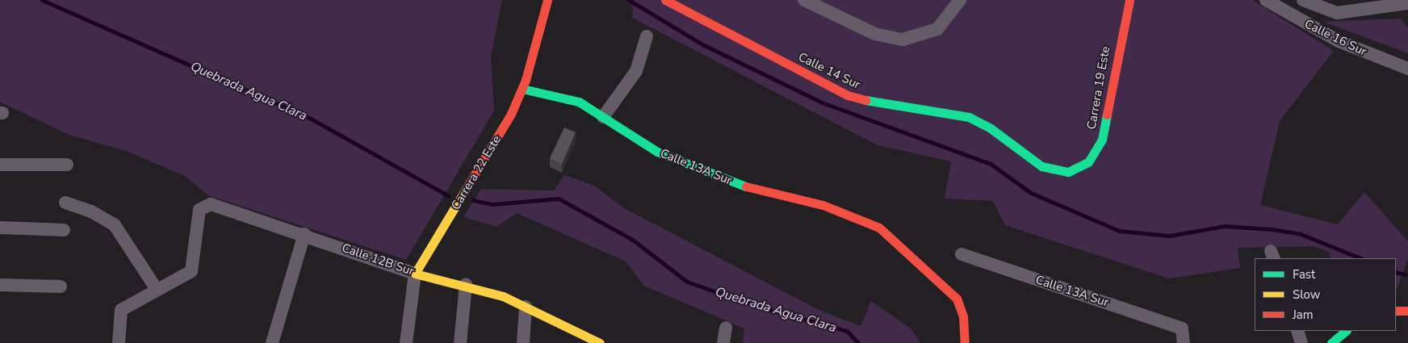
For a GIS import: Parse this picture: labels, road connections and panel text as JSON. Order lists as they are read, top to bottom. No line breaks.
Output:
{"streets":{"street":["Calle 16 Sur","Calle 14 Sur","Carrera 19 Este","Calle 13A Sur","Carrera 22 Este","Calle 12B Sur"]},"crossings":[["Calle 14 Sur","Carrera 19 Este"],["Calle 13A Sur","Carrera 22 Este"],["Carrera 22 Este","Calle 12B Sur"]],"water":["Quebrada Agua Clara"],"legend":["Fast","Slow","Jam"]}
